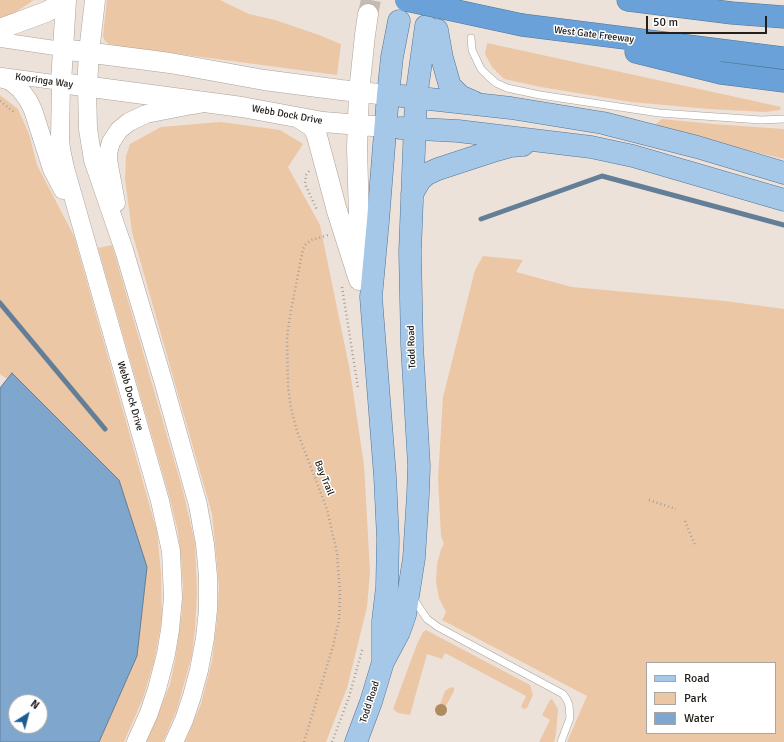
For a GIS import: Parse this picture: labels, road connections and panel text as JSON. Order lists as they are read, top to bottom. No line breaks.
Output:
{"streets":{"highway":["West Gate Freeway"],"main road":["Kooringa Way","Webb Dock Drive","Todd Road"],"path":["Bay Trail"]},"crossings":[["Kooringa Way","Webb Dock Drive"],["Webb Dock Drive","Todd Road"]],"legend":["Road","Park","Water"],"scale_bar":"50 m","north":"top right"}
